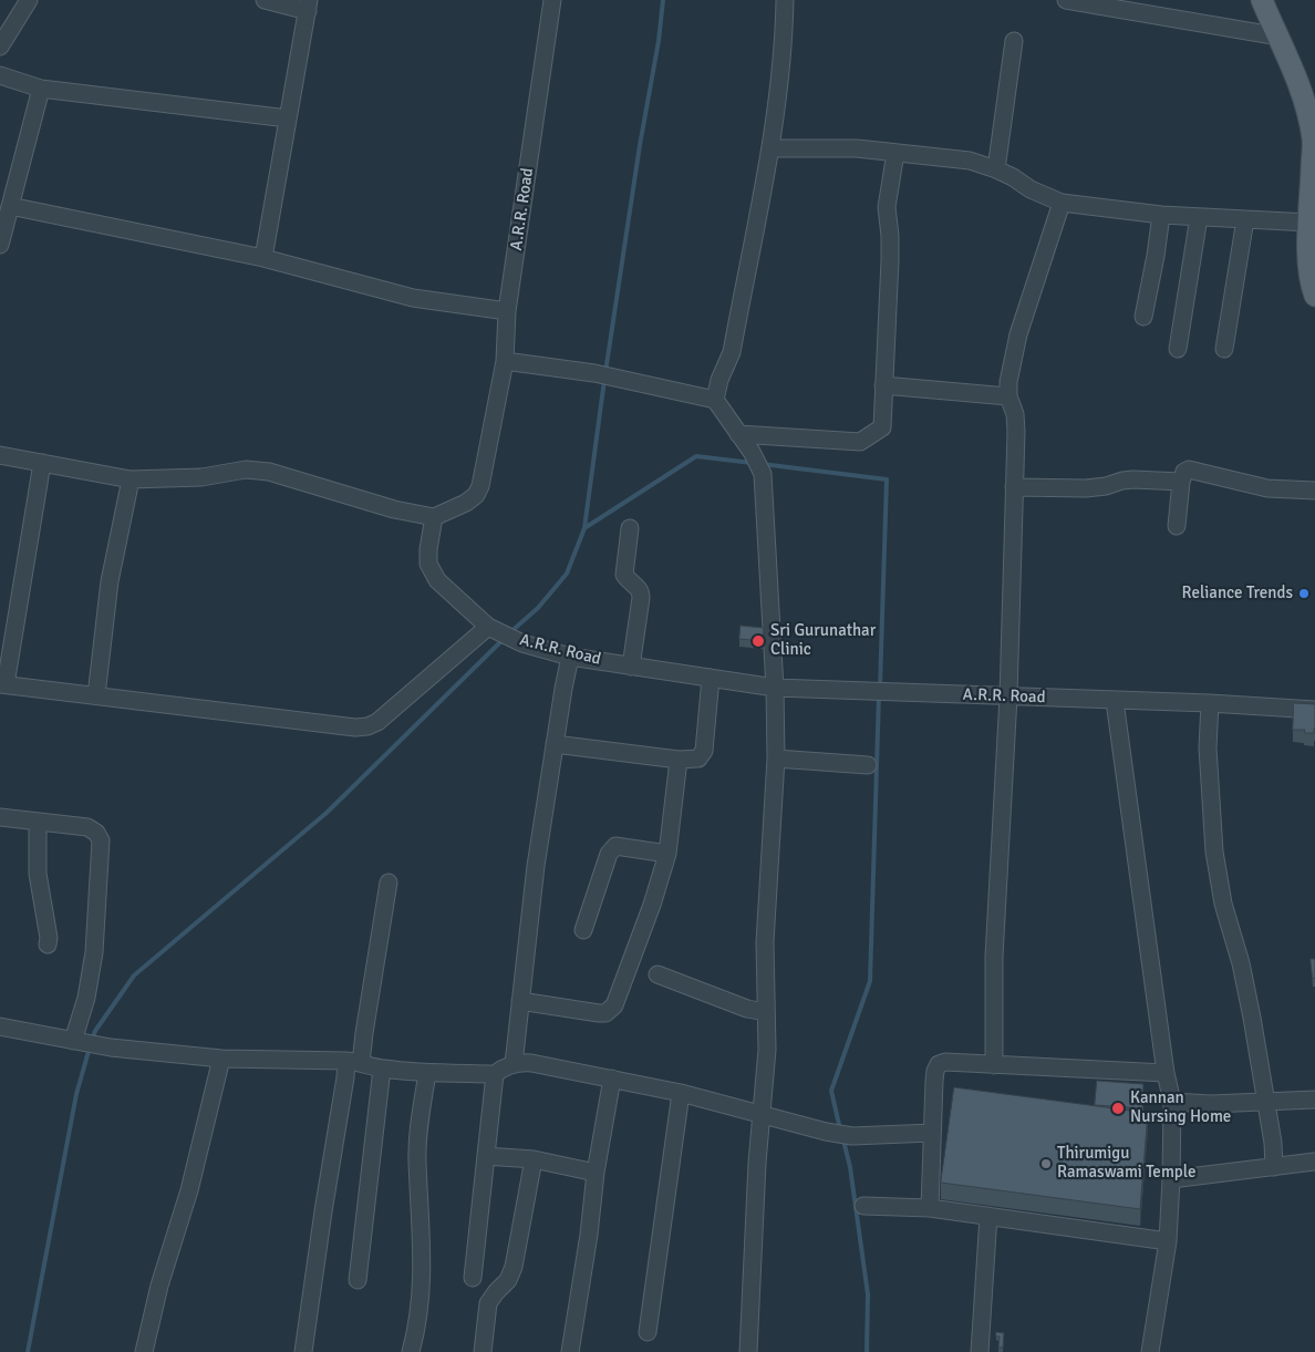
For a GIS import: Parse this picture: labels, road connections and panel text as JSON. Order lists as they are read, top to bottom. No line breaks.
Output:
{"streets":{"street":["A.R.R. Road"]},"places":["Reliance Trends","Sri Gurunathar Clinic","Kannan Nursing Home","Thirumigu Ramaswami Temple"]}
